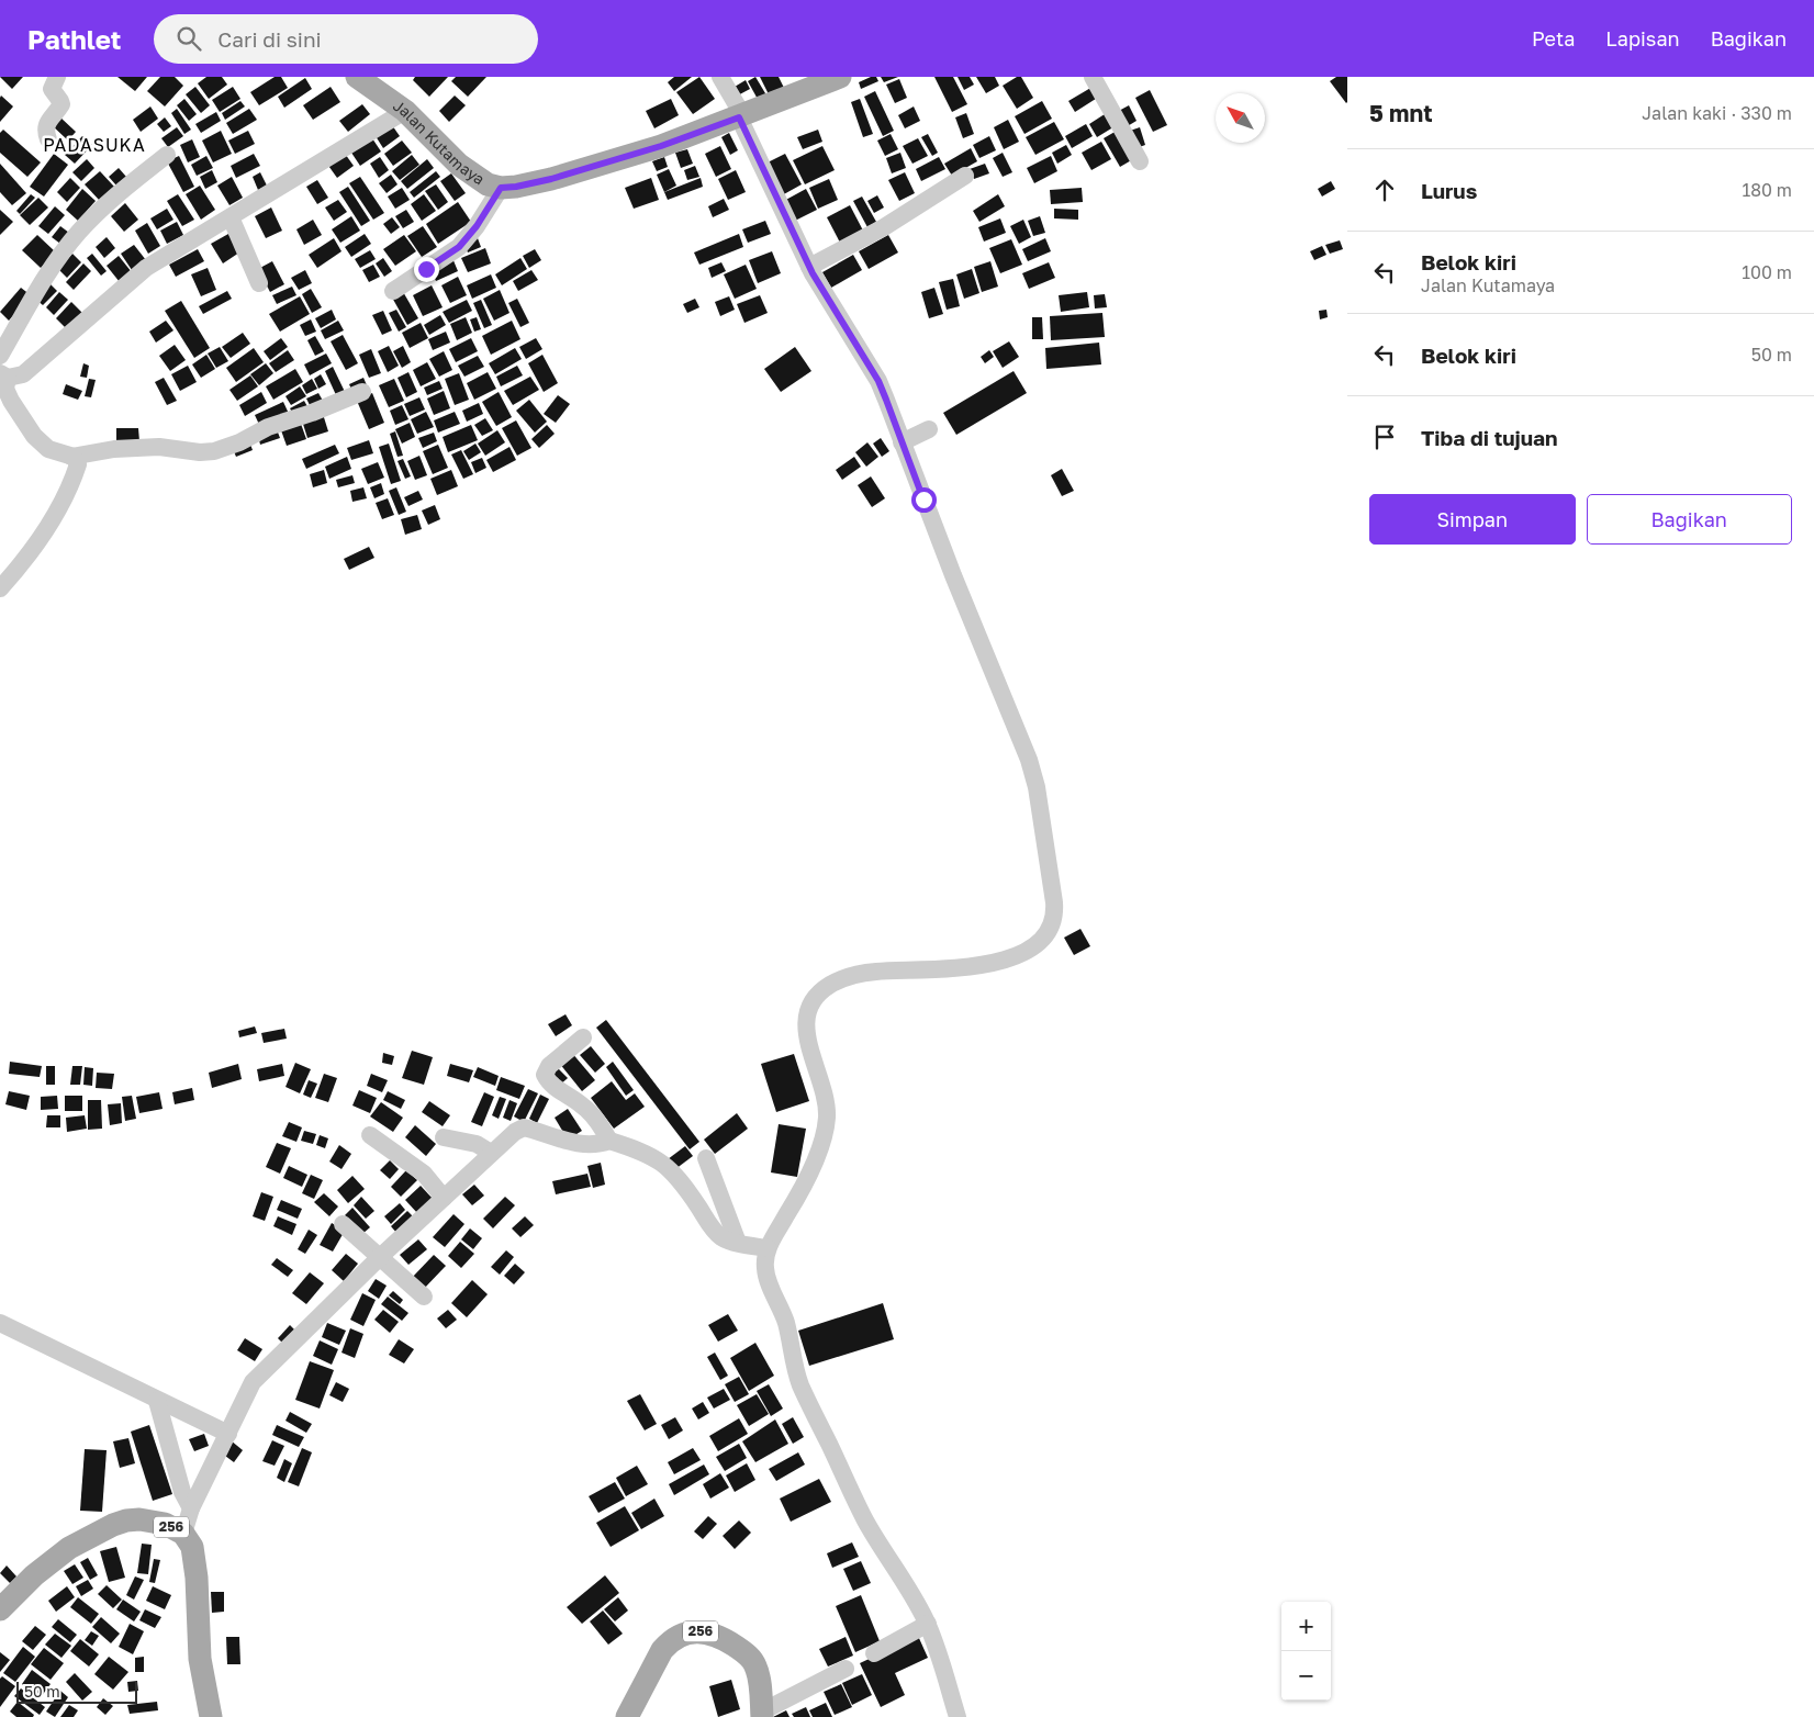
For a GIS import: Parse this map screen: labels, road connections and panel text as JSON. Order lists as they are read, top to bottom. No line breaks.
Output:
{"streets":{"main road":["Jalan Kutamaya","256"]},"districts":["PADASUKA"],"scale_bar":"50 m","north":"top left","page":{"header":"Pathlet","search":"Cari di sini","nav":["Peta","Lapisan","Bagikan"],"heading":["5 mnt","Jalan kaki · 330 m"],"list":[["Lurus","180 m"],["Belok kiri","Jalan Kutamaya","100 m"],["Belok kiri","50 m"],"Tiba di tujuan"],"buttons":["Simpan","Bagikan"],"map_buttons":["+","−"],"scale":"50 m"}}
